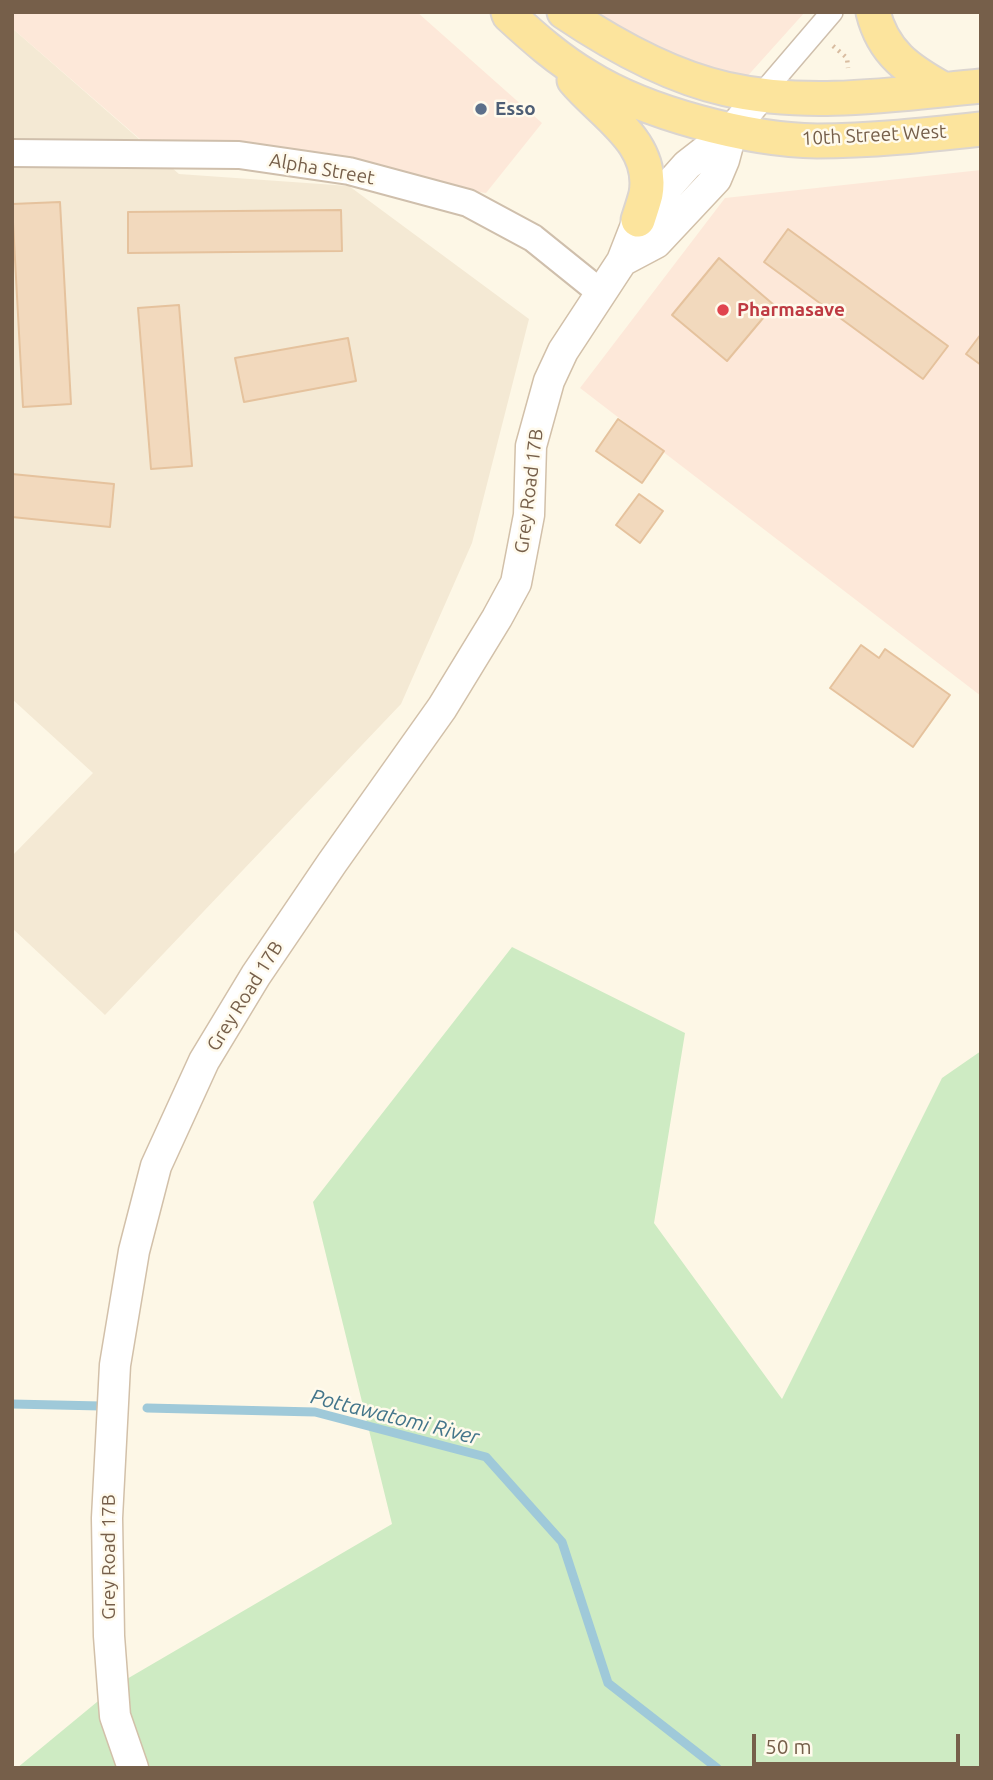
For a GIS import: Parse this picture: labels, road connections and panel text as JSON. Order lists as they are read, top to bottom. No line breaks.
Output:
{"streets":{"main road":["10th Street West","Grey Road 17B"],"street":["Alpha Street"]},"crossings":[["Alpha Street","Grey Road 17B"]],"water":["Pottawatomi River"],"places":["Esso","Pharmasave"],"scale_bar":"50 m"}
